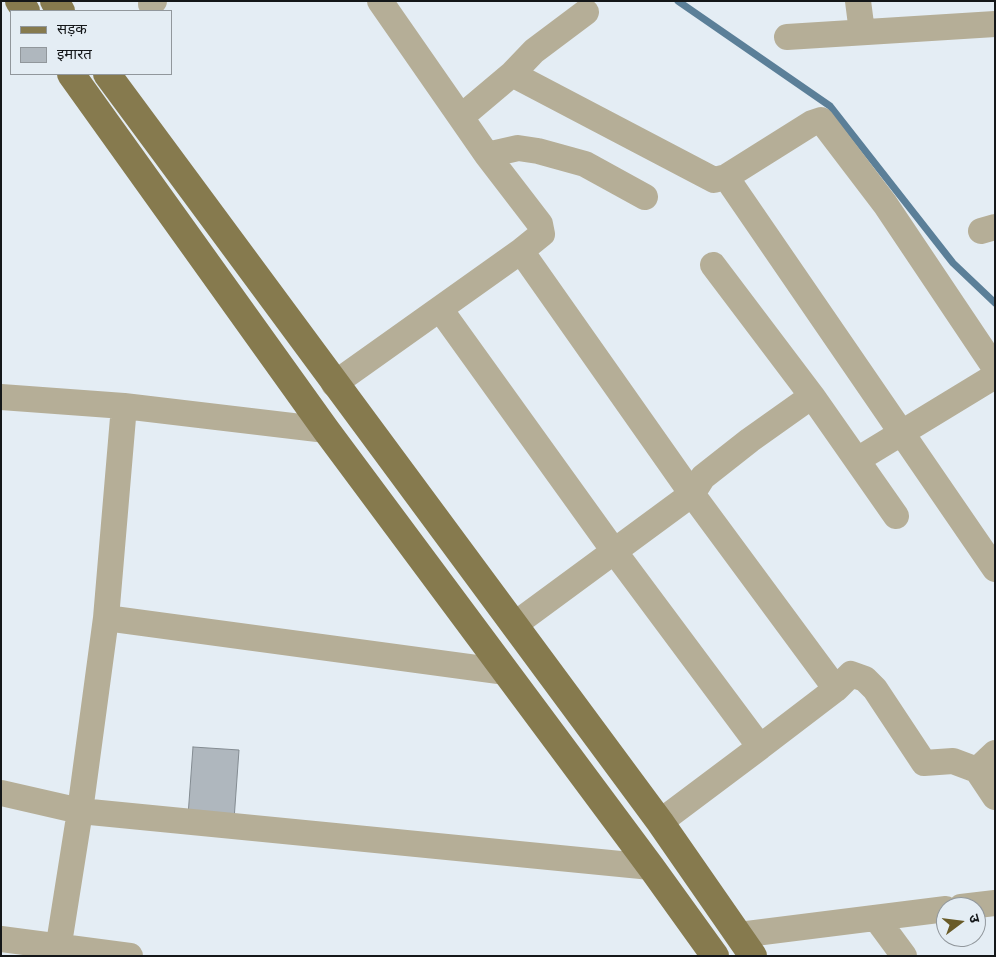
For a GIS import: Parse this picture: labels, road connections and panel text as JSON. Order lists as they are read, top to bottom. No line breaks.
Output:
{"legend":["सड़क","इमारत"],"north":"right"}
